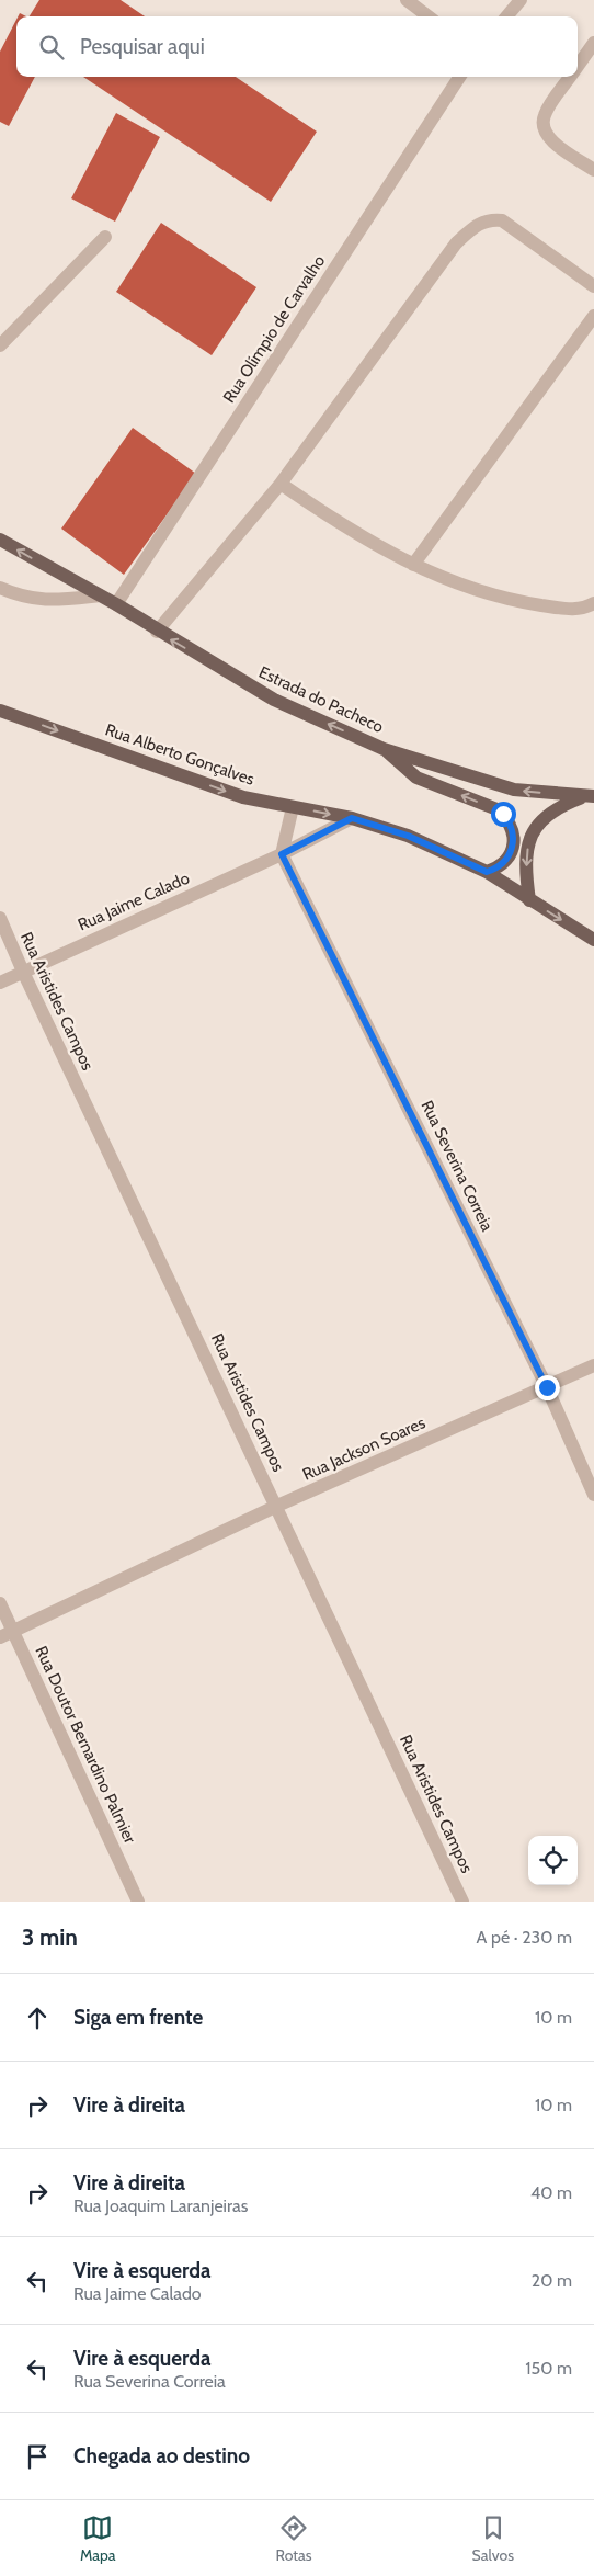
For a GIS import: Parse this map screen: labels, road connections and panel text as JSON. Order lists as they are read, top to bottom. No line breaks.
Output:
{"streets":{"main road":["Estrada do Pacheco","Rua Alberto Gonçalves"],"street":["Rua Olímpio de Carvalho","Rua Jaime Calado","Rua Aristides Campos","Rua Severina Correia","Rua Jackson Soares","Rua Doutor Bernardino Palmier"]},"crossings":[["Rua Olímpio de Carvalho","Estrada do Pacheco"],["Rua Alberto Gonçalves","Rua Jaime Calado"],["Rua Jaime Calado","Rua Aristides Campos"],["Rua Jaime Calado","Rua Severina Correia"],["Rua Aristides Campos","Rua Jackson Soares"],["Rua Severina Correia","Rua Jackson Soares"],["Rua Jackson Soares","Rua Doutor Bernardino Palmier"]],"one_way":["Estrada do Pacheco","Rua Alberto Gonçalves"],"page":{"search":"Pesquisar aqui","heading":["3 min","A pé · 230 m"],"list":[["Siga em frente","10 m"],["Vire à direita","10 m"],["Vire à direita","Rua Joaquim Laranjeiras","40 m"],["Vire à esquerda","Rua Jaime Calado","20 m"],["Vire à esquerda","Rua Severina Correia","150 m"],"Chegada ao destino"],"nav":["Mapa","Rotas","Salvos"]}}
